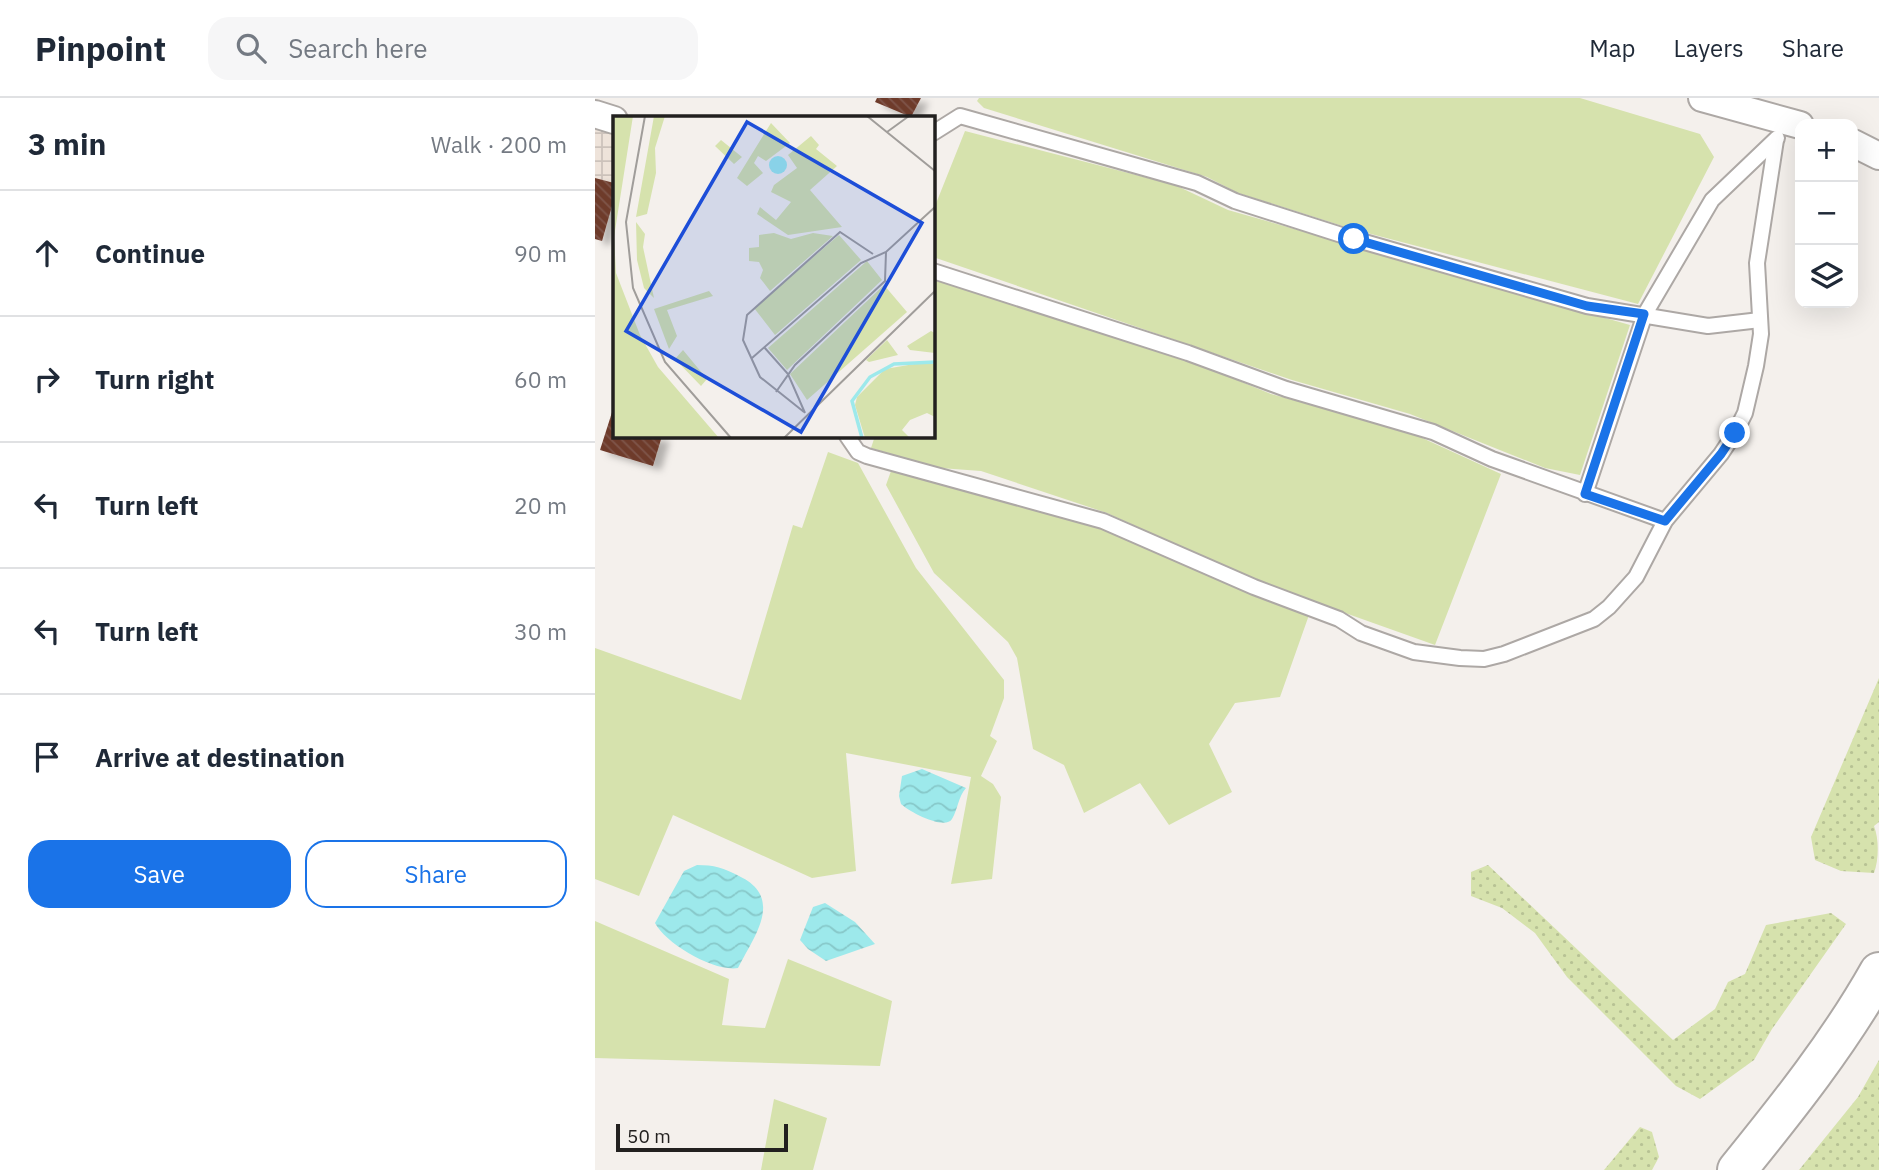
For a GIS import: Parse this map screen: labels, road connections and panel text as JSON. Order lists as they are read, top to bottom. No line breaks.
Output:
{"scale_bar":"50 m","page":{"header":"Pinpoint","search":"Search here","nav":["Map","Layers","Share"],"heading":["3 min","Walk · 200 m"],"map_buttons":["+","−"],"list":[["Continue","90 m"],["Turn right","60 m"],["Turn left","20 m"],["Turn left","30 m"],"Arrive at destination"],"buttons":["Save","Share"],"scale":"50 m"}}
